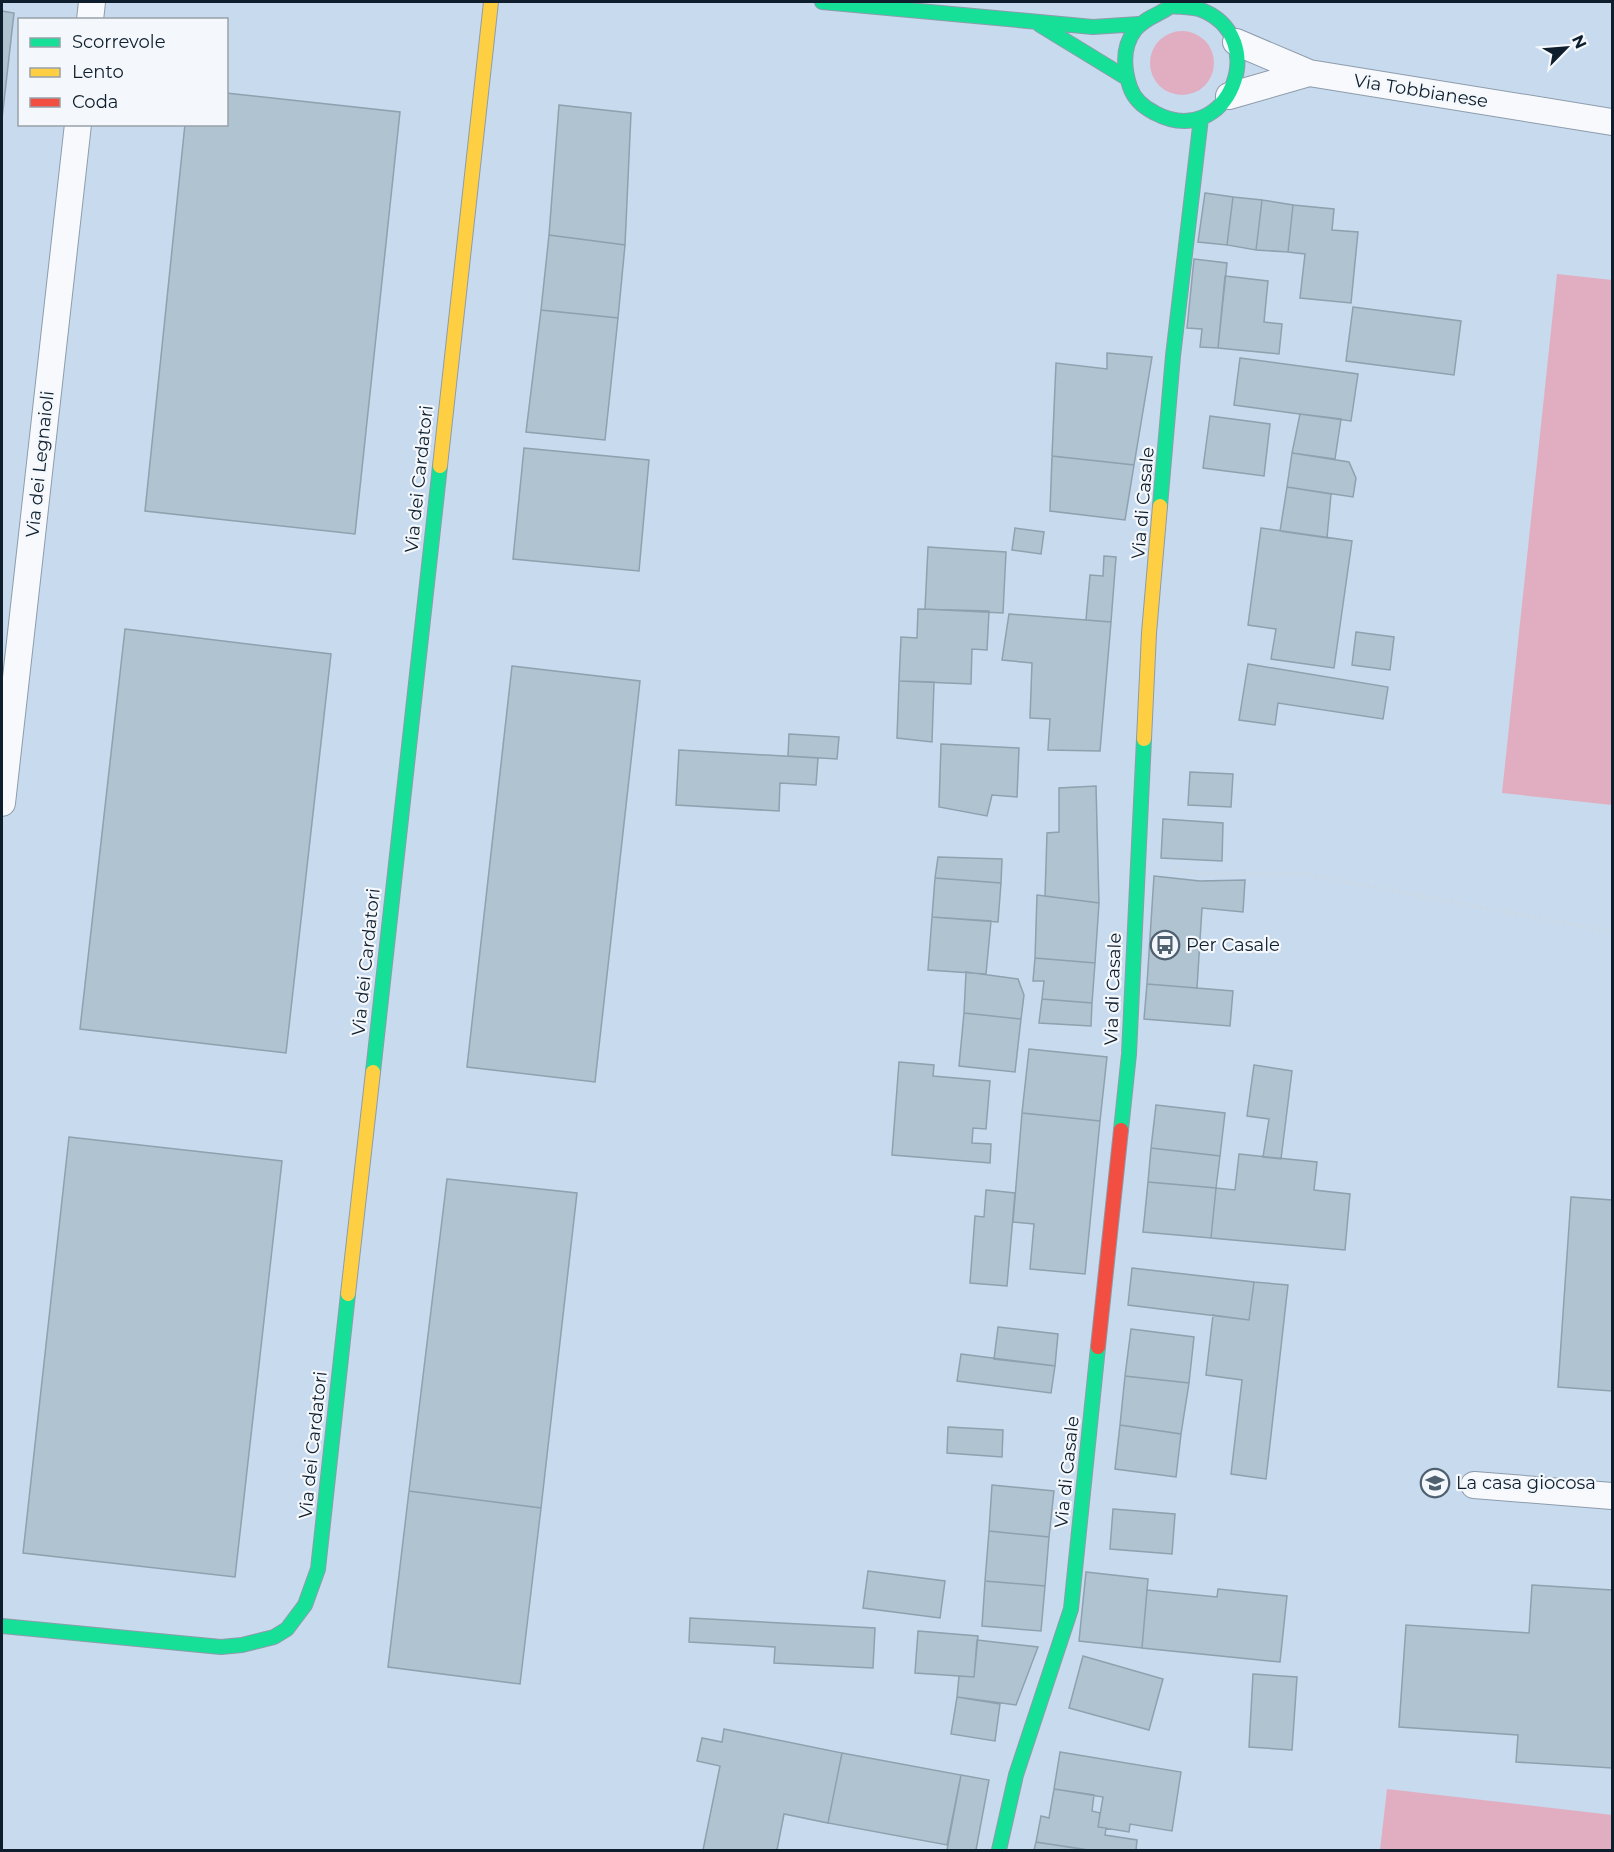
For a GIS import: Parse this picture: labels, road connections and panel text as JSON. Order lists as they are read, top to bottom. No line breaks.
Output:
{"streets":{"street":["Via Tobbianese","Via dei Legnaioli","Via dei Cardatori","Via di Casale"]},"crossings":[["Via Tobbianese","Via di Casale"]],"places":{"bus stop":["Per Casale"],"school or university":["La casa giocosa"]},"legend":["Scorrevole","Lento","Coda"],"north":"top right"}
